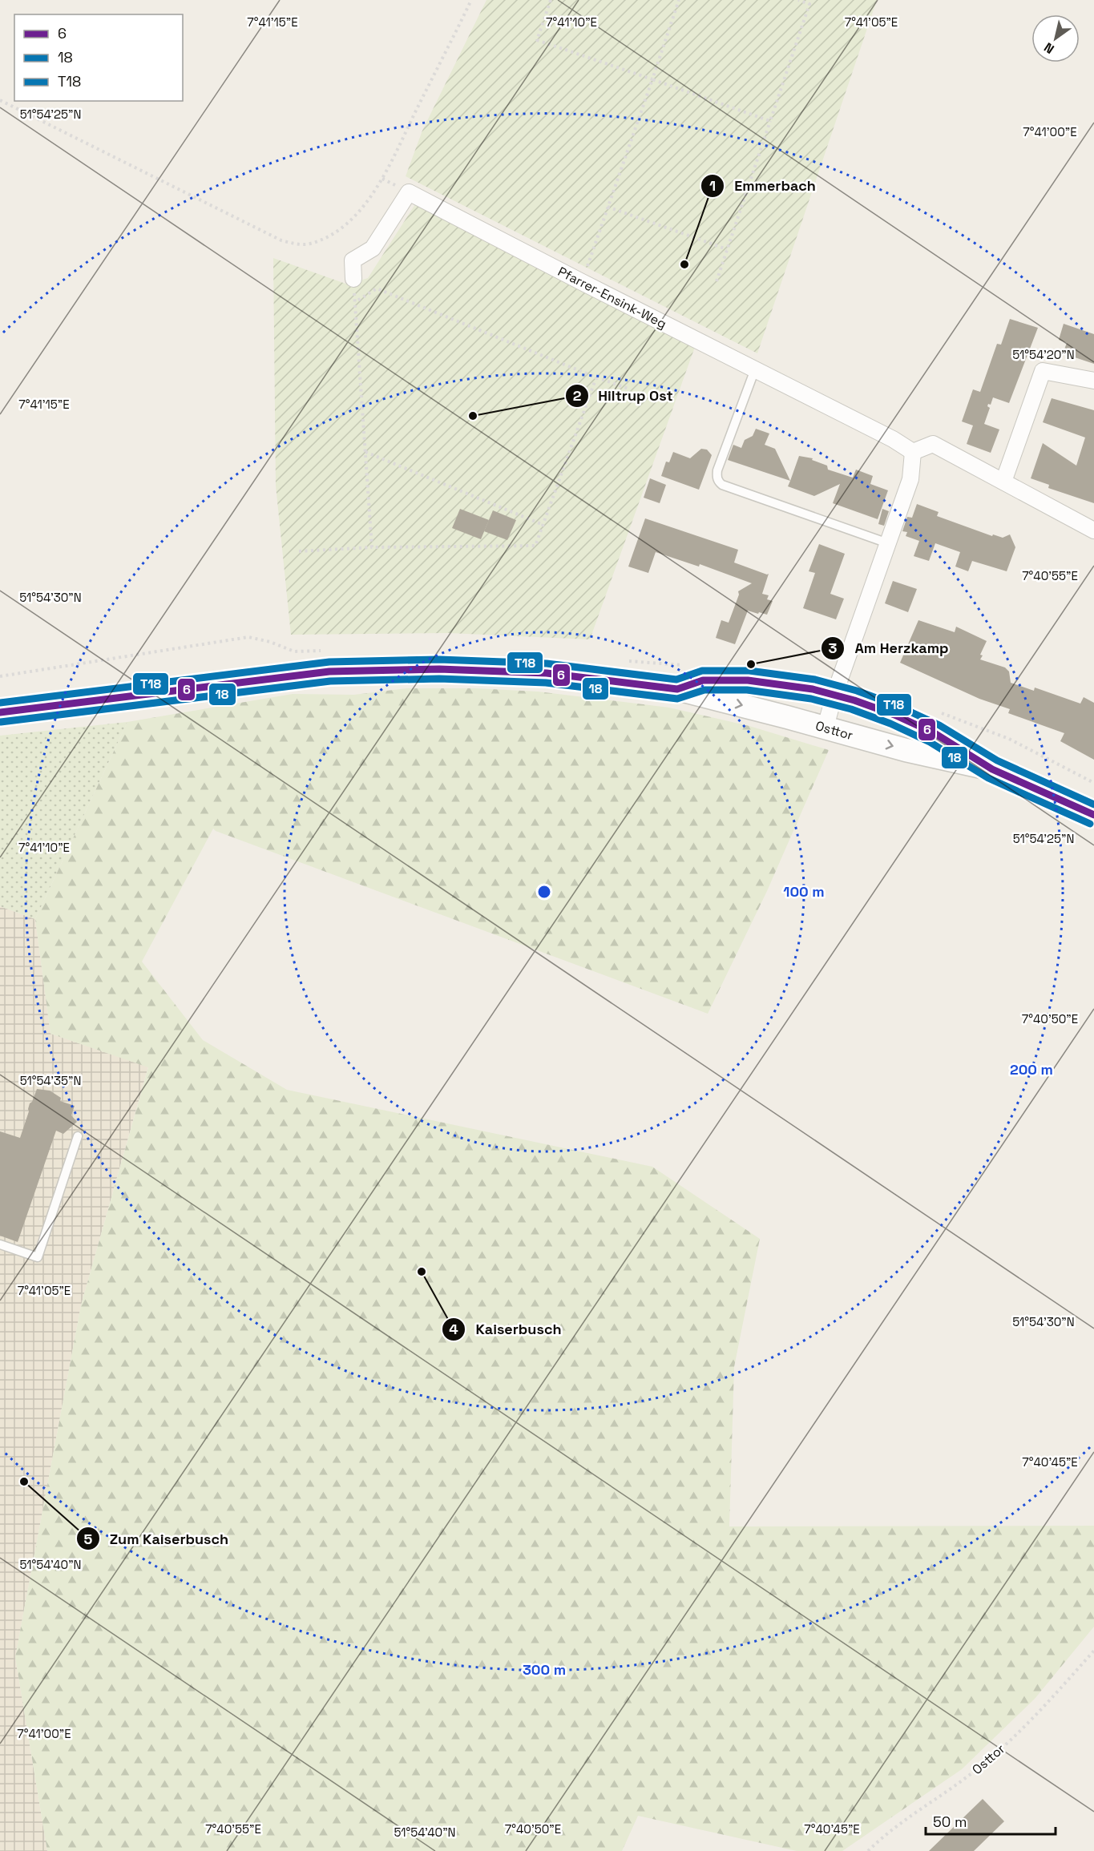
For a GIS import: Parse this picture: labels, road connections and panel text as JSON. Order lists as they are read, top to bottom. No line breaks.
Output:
{"streets":{"main road":["Osttor"],"street":["Pfarrer-Ensink-Weg"]},"places":["Emmerbach","Hiltrup Ost","Am Herzkamp","Kaiserbusch","Zum Kaiserbusch"],"lines":["transit line T18","transit line 6","transit line 18"],"legend":["6","18","T18"],"scale_bar":"50 m","north":"bottom left","coordinates":["7°41'15\"E","7°41'10\"E","7°41'05\"E","51°54'25\"N","7°41'00\"E","51°54'20\"N","7°40'55\"E","51°54'30\"N","7°40'50\"E","51°54'35\"N","7°40'45\"E","51°54'40\"N"],"rings":["100 m","200 m","300 m"]}
